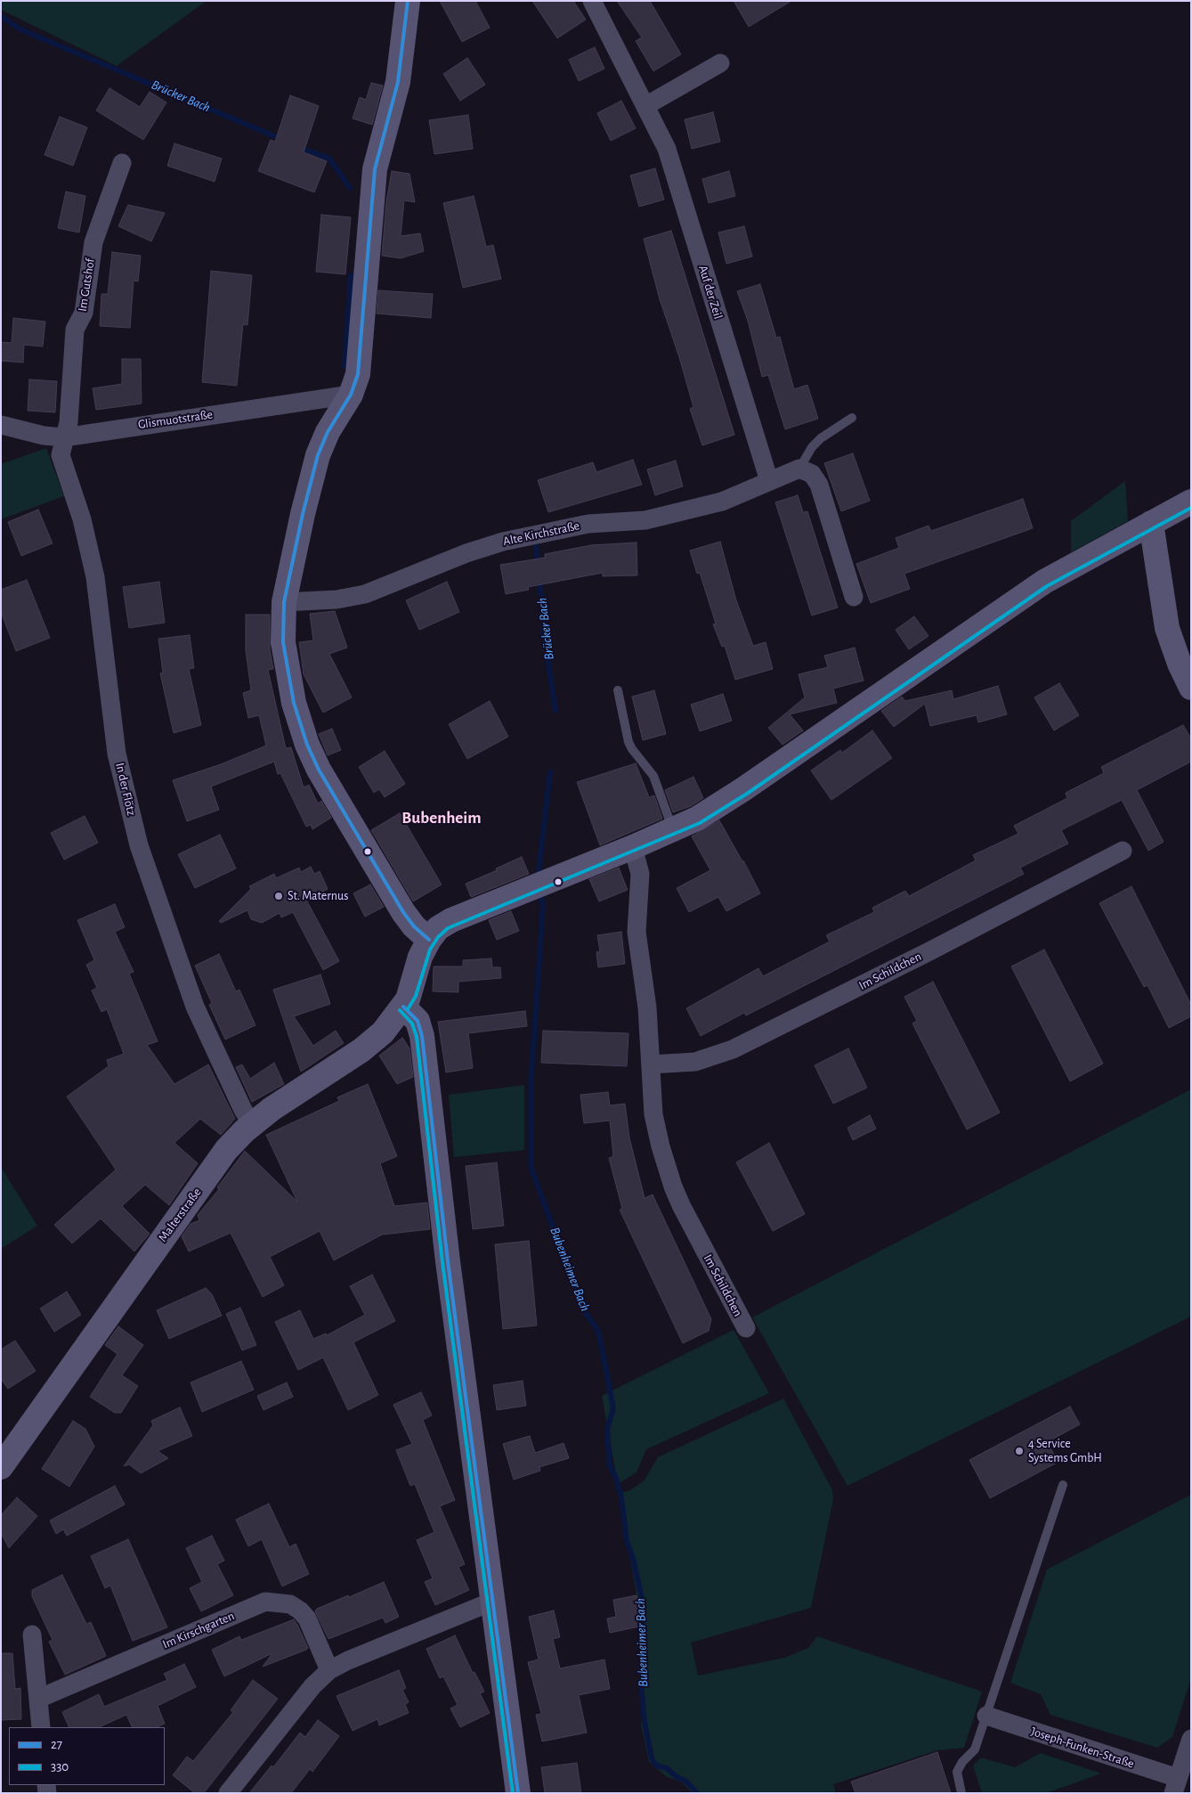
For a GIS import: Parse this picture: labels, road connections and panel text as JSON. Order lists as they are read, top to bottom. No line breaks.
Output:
{"streets":{"street":["Im Gutshof","Auf der Zeil","Glismuotstraße","Alte Kirchstraße","In der Flötz","Im Schildchen","Malterstraße","Im Kirschgarten","Joseph-Funken-Straße"]},"crossings":[["Im Gutshof","Glismuotstraße"],["Im Gutshof","In der Flötz"],["Auf der Zeil","Alte Kirchstraße"],["Glismuotstraße","In der Flötz"],["In der Flötz","Malterstraße"],["Im Schildchen","Malterstraße"]],"districts":["Bubenheim"],"water":["Brücker Bach","Bubenheimer Bach"],"places":["St. Maternus","4 Service Systems GmbH"],"lines":["transit line 27","transit line 330"],"legend":["27","330"]}
